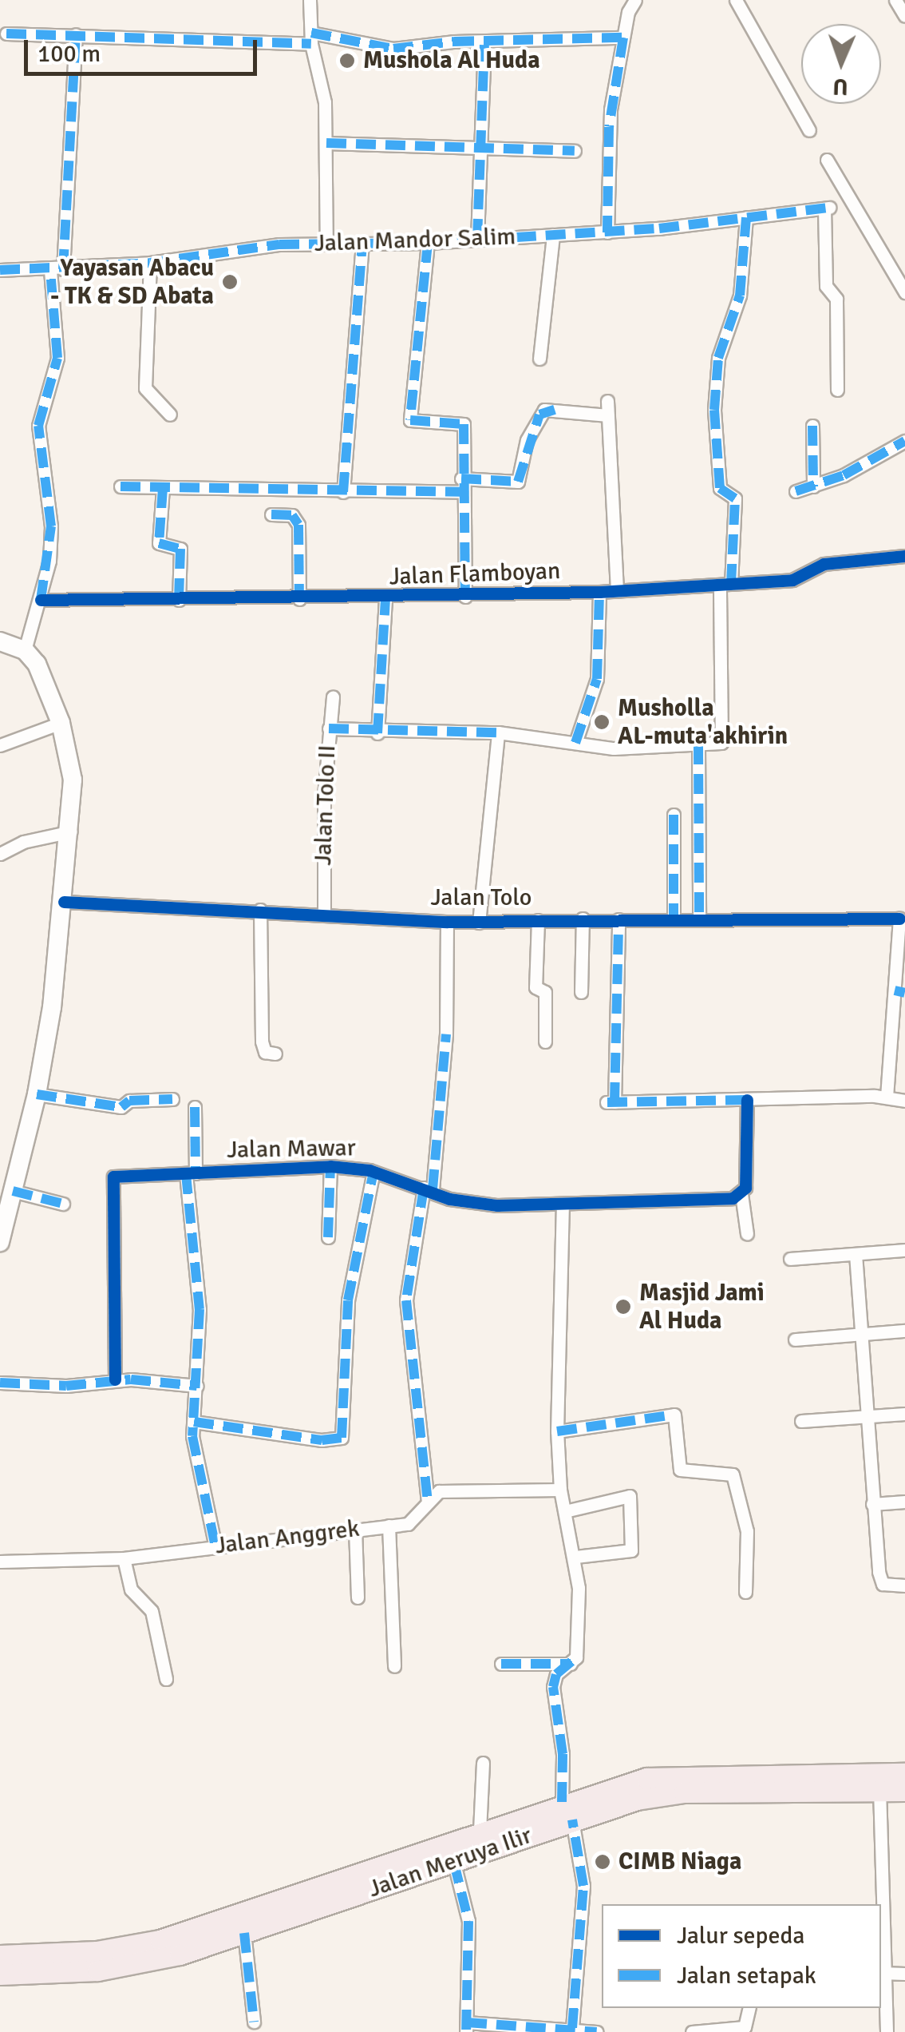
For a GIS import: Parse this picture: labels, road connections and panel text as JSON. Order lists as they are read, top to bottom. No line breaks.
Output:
{"streets":{"main road":["Jalan Meruya Ilir"],"street":["Jalan Mandor Salim","Jalan Flamboyan","Jalan Tolo II","Jalan Tolo","Jalan Mawar","Jalan Anggrek"]},"crossings":[["Jalan Tolo II","Jalan Tolo"]],"places":["Mushola Al Huda","Yayasan Abacu - TK & SD Abata","Musholla AL-muta'akhirin","Masjid Jami Al Huda","CIMB Niaga"],"legend":["Jalur sepeda","Jalan setapak"],"scale_bar":"100 m","north":"bottom"}
